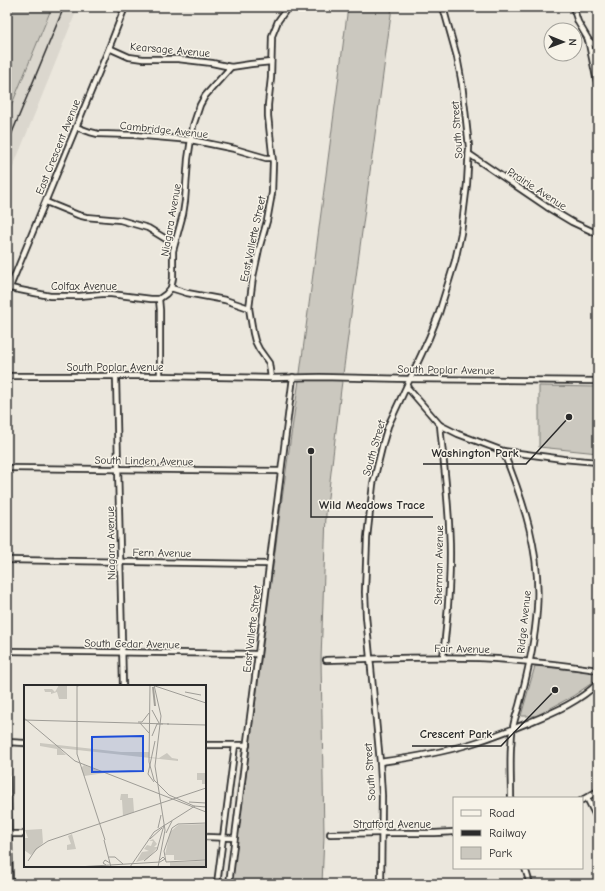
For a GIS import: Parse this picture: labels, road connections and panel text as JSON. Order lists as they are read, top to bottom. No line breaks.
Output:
{"streets":{"street":["Kearsage Avenue","Cambridge Avenue","South Street","East Crescent Avenue","Prairie Avenue","Niagara Avenue","East Vallette Street","Colfax Avenue","South Poplar Avenue","South Linden Avenue","Fern Avenue","Sherman Avenue","Ridge Avenue","South Cedar Avenue","Fair Avenue","Stratford Avenue"]},"crossings":[["Kearsage Avenue","East Crescent Avenue"],["Kearsage Avenue","Niagara Avenue"],["Cambridge Avenue","East Crescent Avenue"],["Cambridge Avenue","Niagara Avenue"],["Cambridge Avenue","East Vallette Street"],["South Street","Prairie Avenue"],["South Street","South Poplar Avenue"],["South Street","Fair Avenue"],["South Street","Stratford Avenue"],["East Crescent Avenue","Colfax Avenue"],["Niagara Avenue","South Poplar Avenue"],["Niagara Avenue","South Linden Avenue"],["Niagara Avenue","Fern Avenue"],["Niagara Avenue","South Cedar Avenue"],["East Vallette Street","South Poplar Avenue"],["East Vallette Street","South Linden Avenue"],["East Vallette Street","Fern Avenue"],["East Vallette Street","South Cedar Avenue"],["Sherman Avenue","Fair Avenue"],["Ridge Avenue","Fair Avenue"]],"places":["Washington Park","Wild Meadows Trace","Crescent Park"],"legend":["Road","Railway","Park"],"north":"right"}
